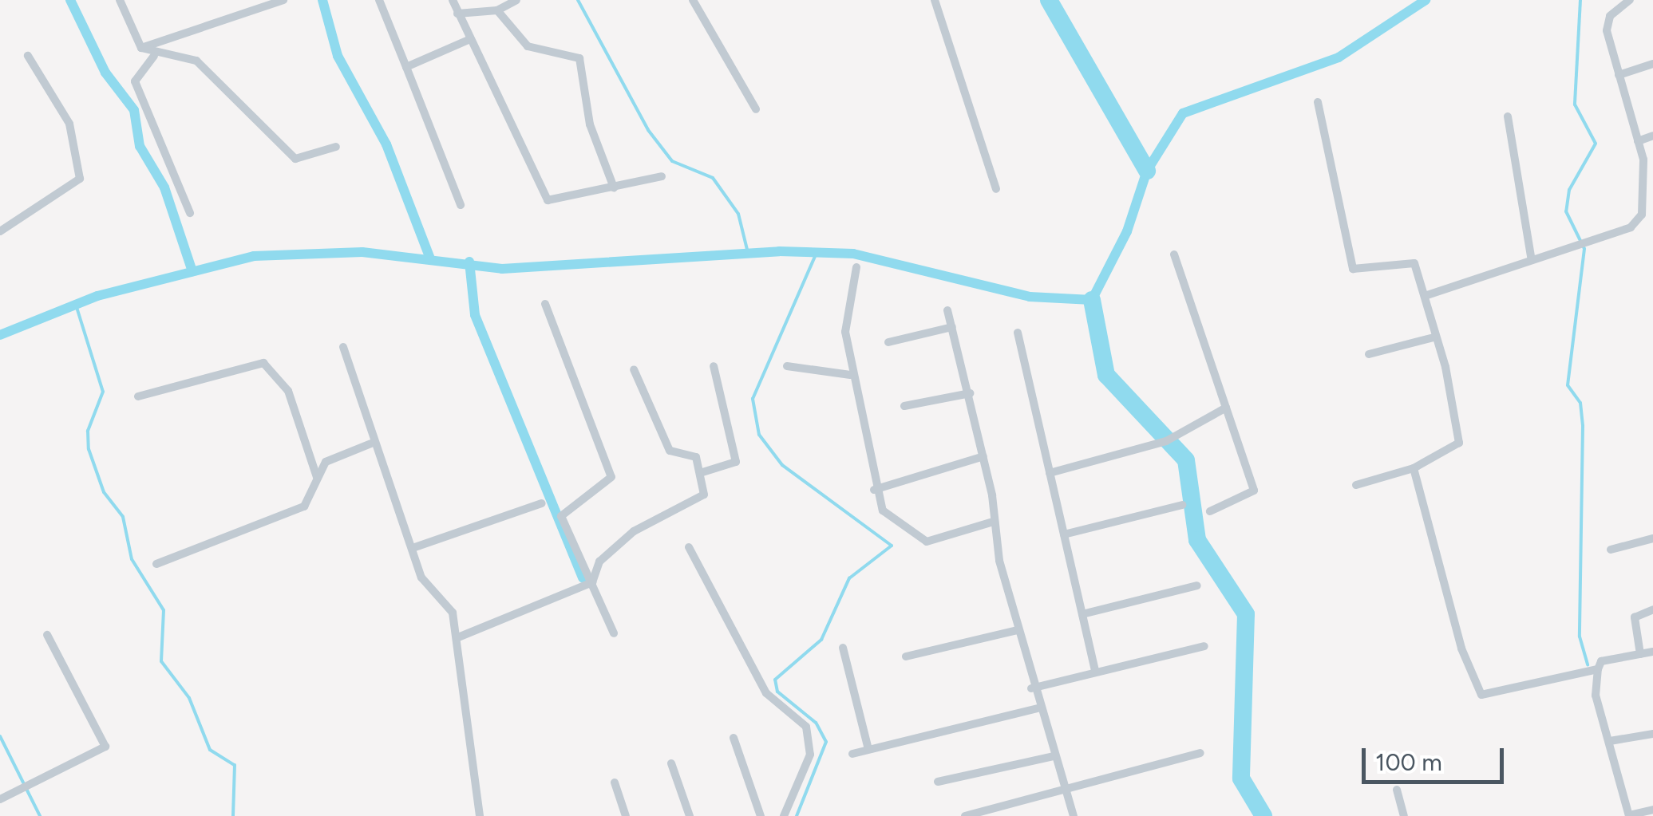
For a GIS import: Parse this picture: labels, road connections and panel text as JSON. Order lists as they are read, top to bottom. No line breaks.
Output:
{"scale_bar":"100 m"}
